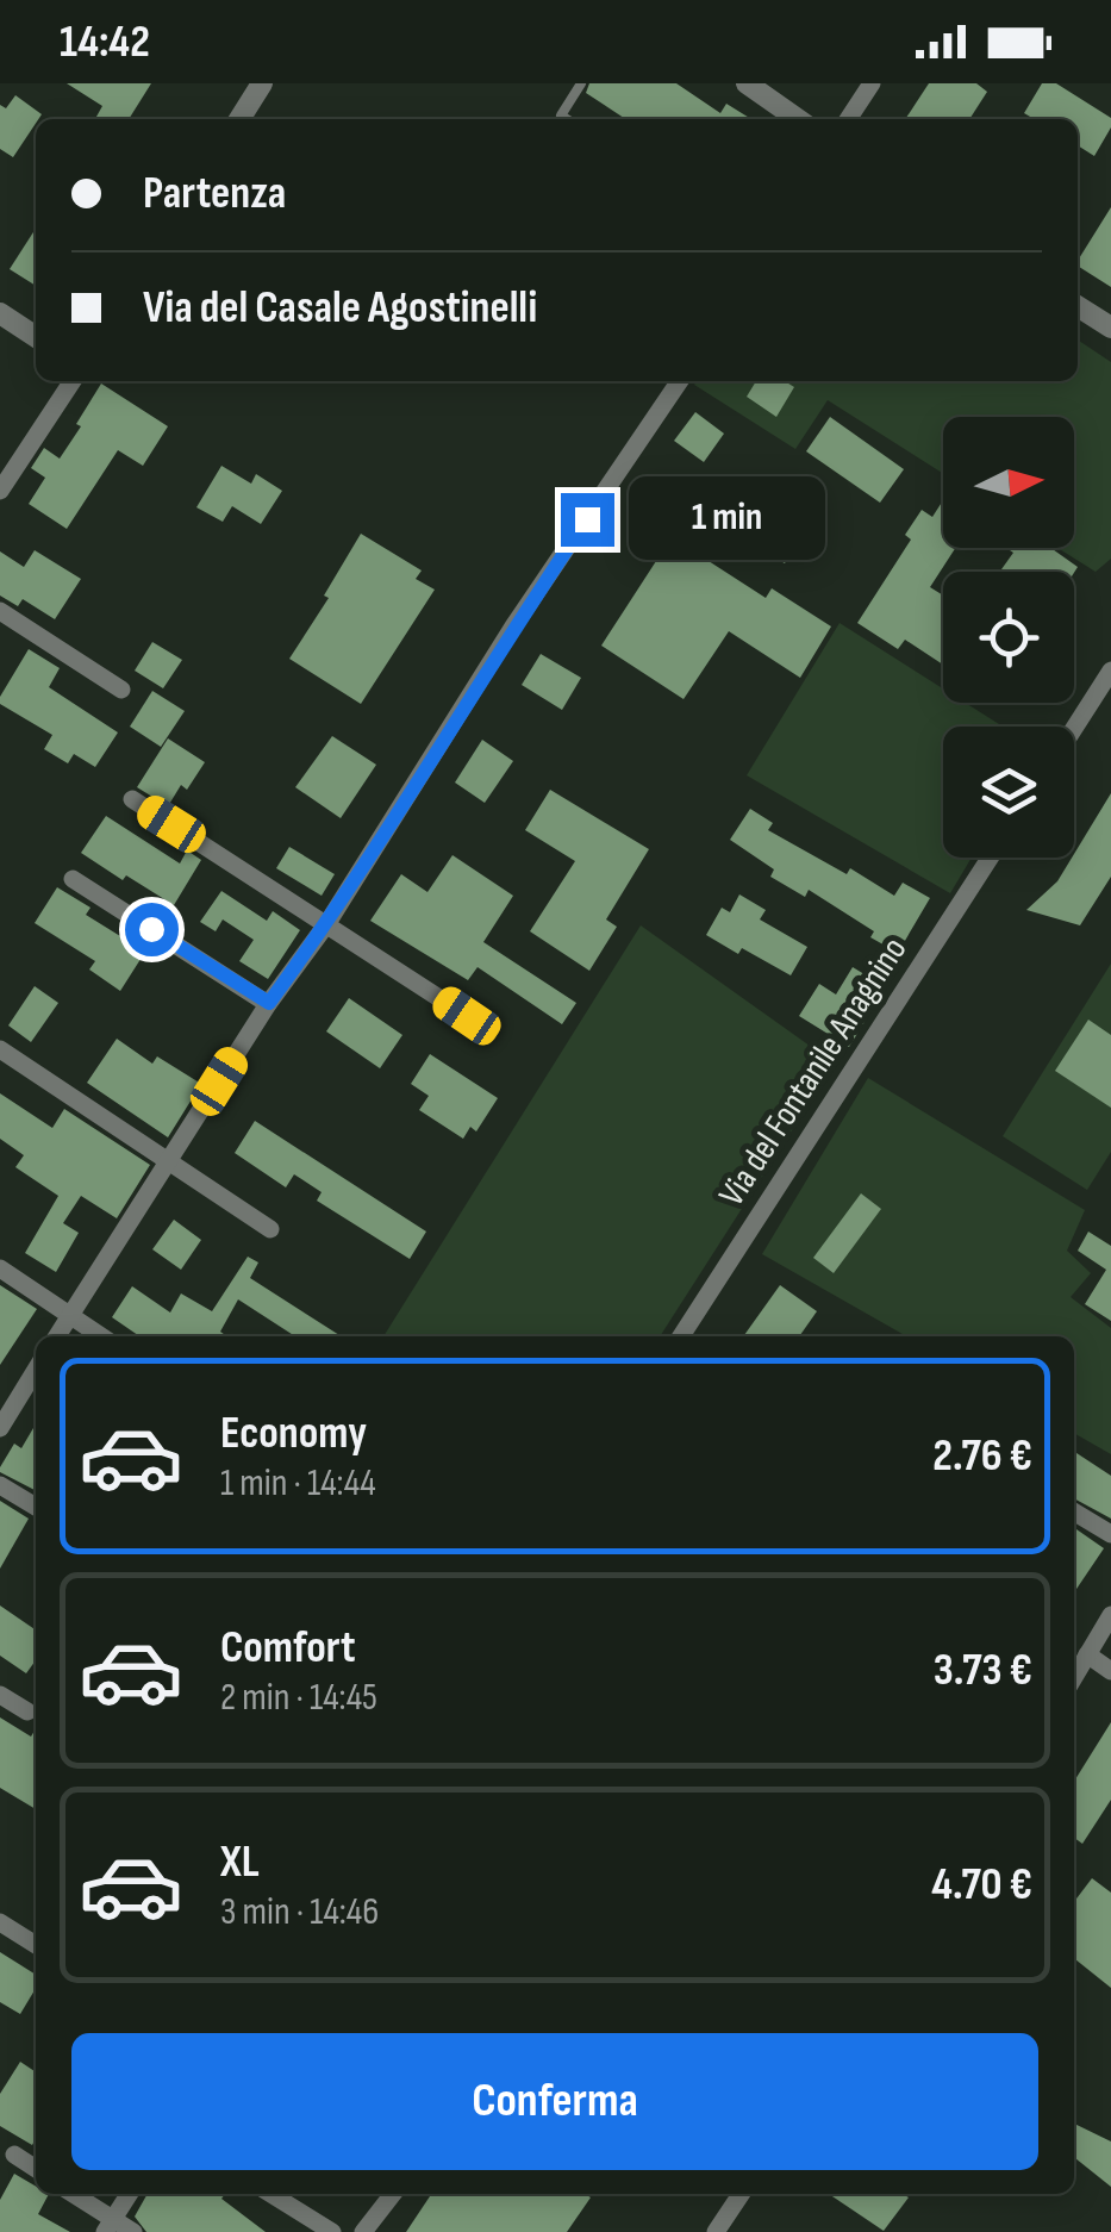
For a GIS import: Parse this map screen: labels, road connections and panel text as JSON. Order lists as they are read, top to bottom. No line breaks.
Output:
{"streets":{"street":["Via del Fontanile Anagnino"]},"north":"right","page":{"status":"14:42","banner":["Partenza","Via del Casale Agostinelli"],"bubble":"1 min","list":[{"name":"Economy","note":"1 min · 14:44","value":"2.76 €"},{"name":"Comfort","note":"2 min · 14:45","value":"3.73 €"},{"name":"XL","note":"3 min · 14:46","value":"4.70 €"}],"buttons":"Conferma"}}
